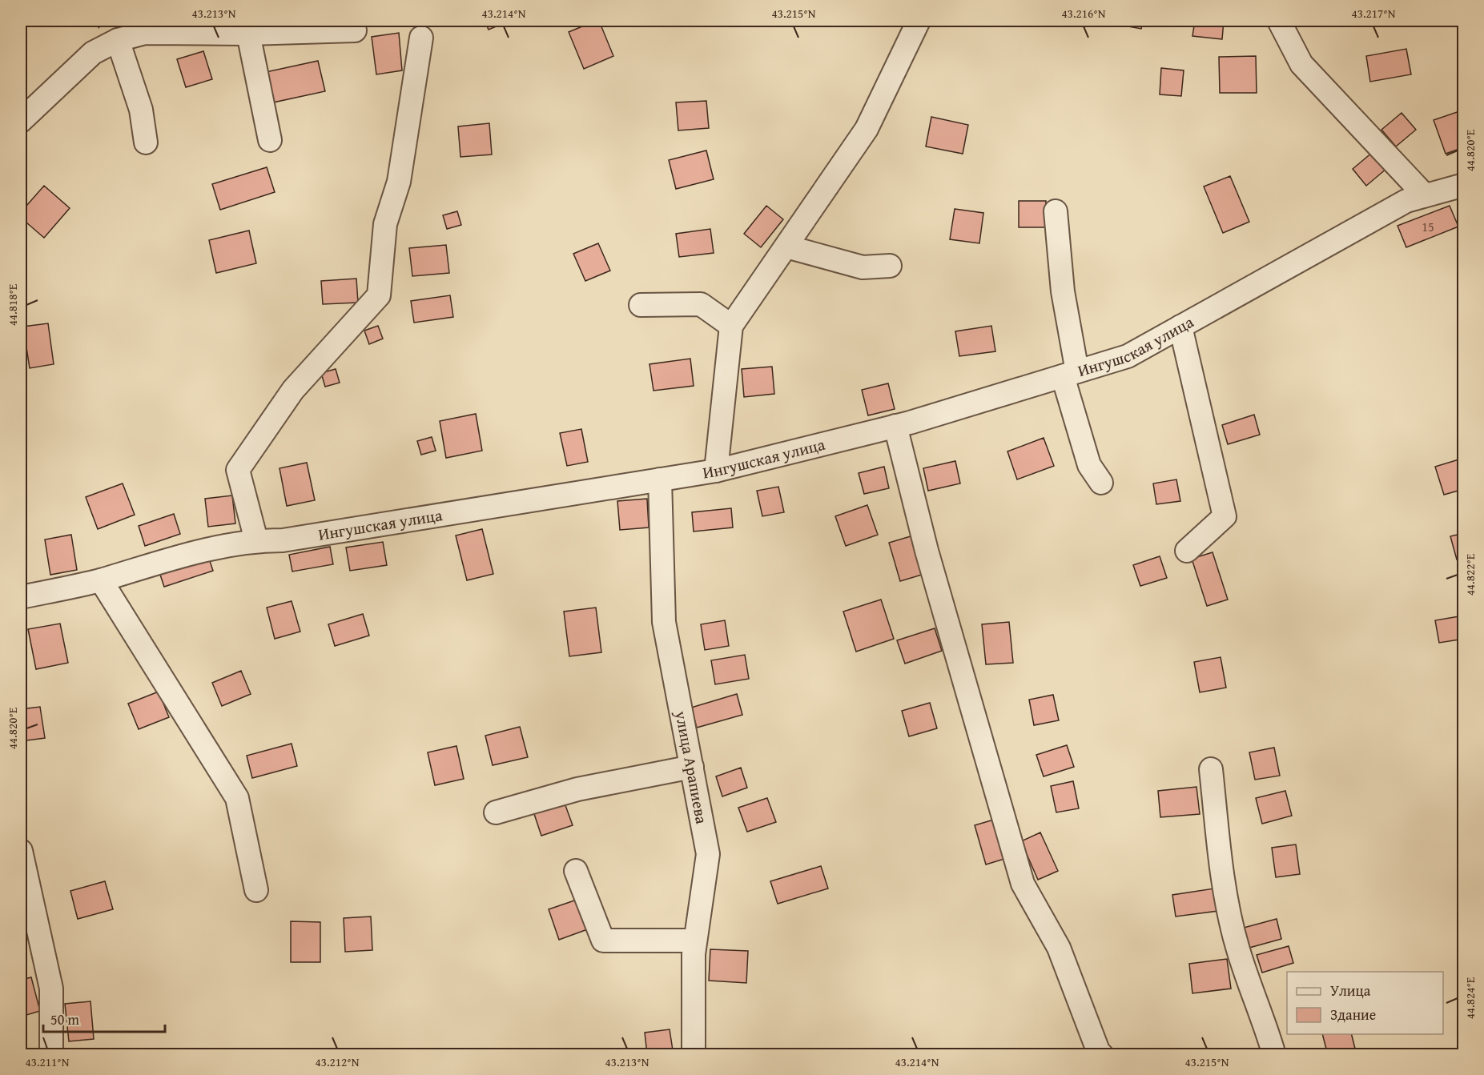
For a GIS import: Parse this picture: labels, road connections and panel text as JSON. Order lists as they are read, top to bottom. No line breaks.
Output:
{"streets":{"street":["Ингушская улица","улица Арапиева"]},"crossings":[["Ингушская улица","улица Арапиева"]],"house_numbers":["15"],"legend":["Улица","Здание"],"scale_bar":"50 m","coordinates":["43.213°N","43.214°N","43.215°N","43.216°N","43.217°N","44.820°E","44.818°E","44.822°E","44.824°E","43.211°N","43.212°N"]}
